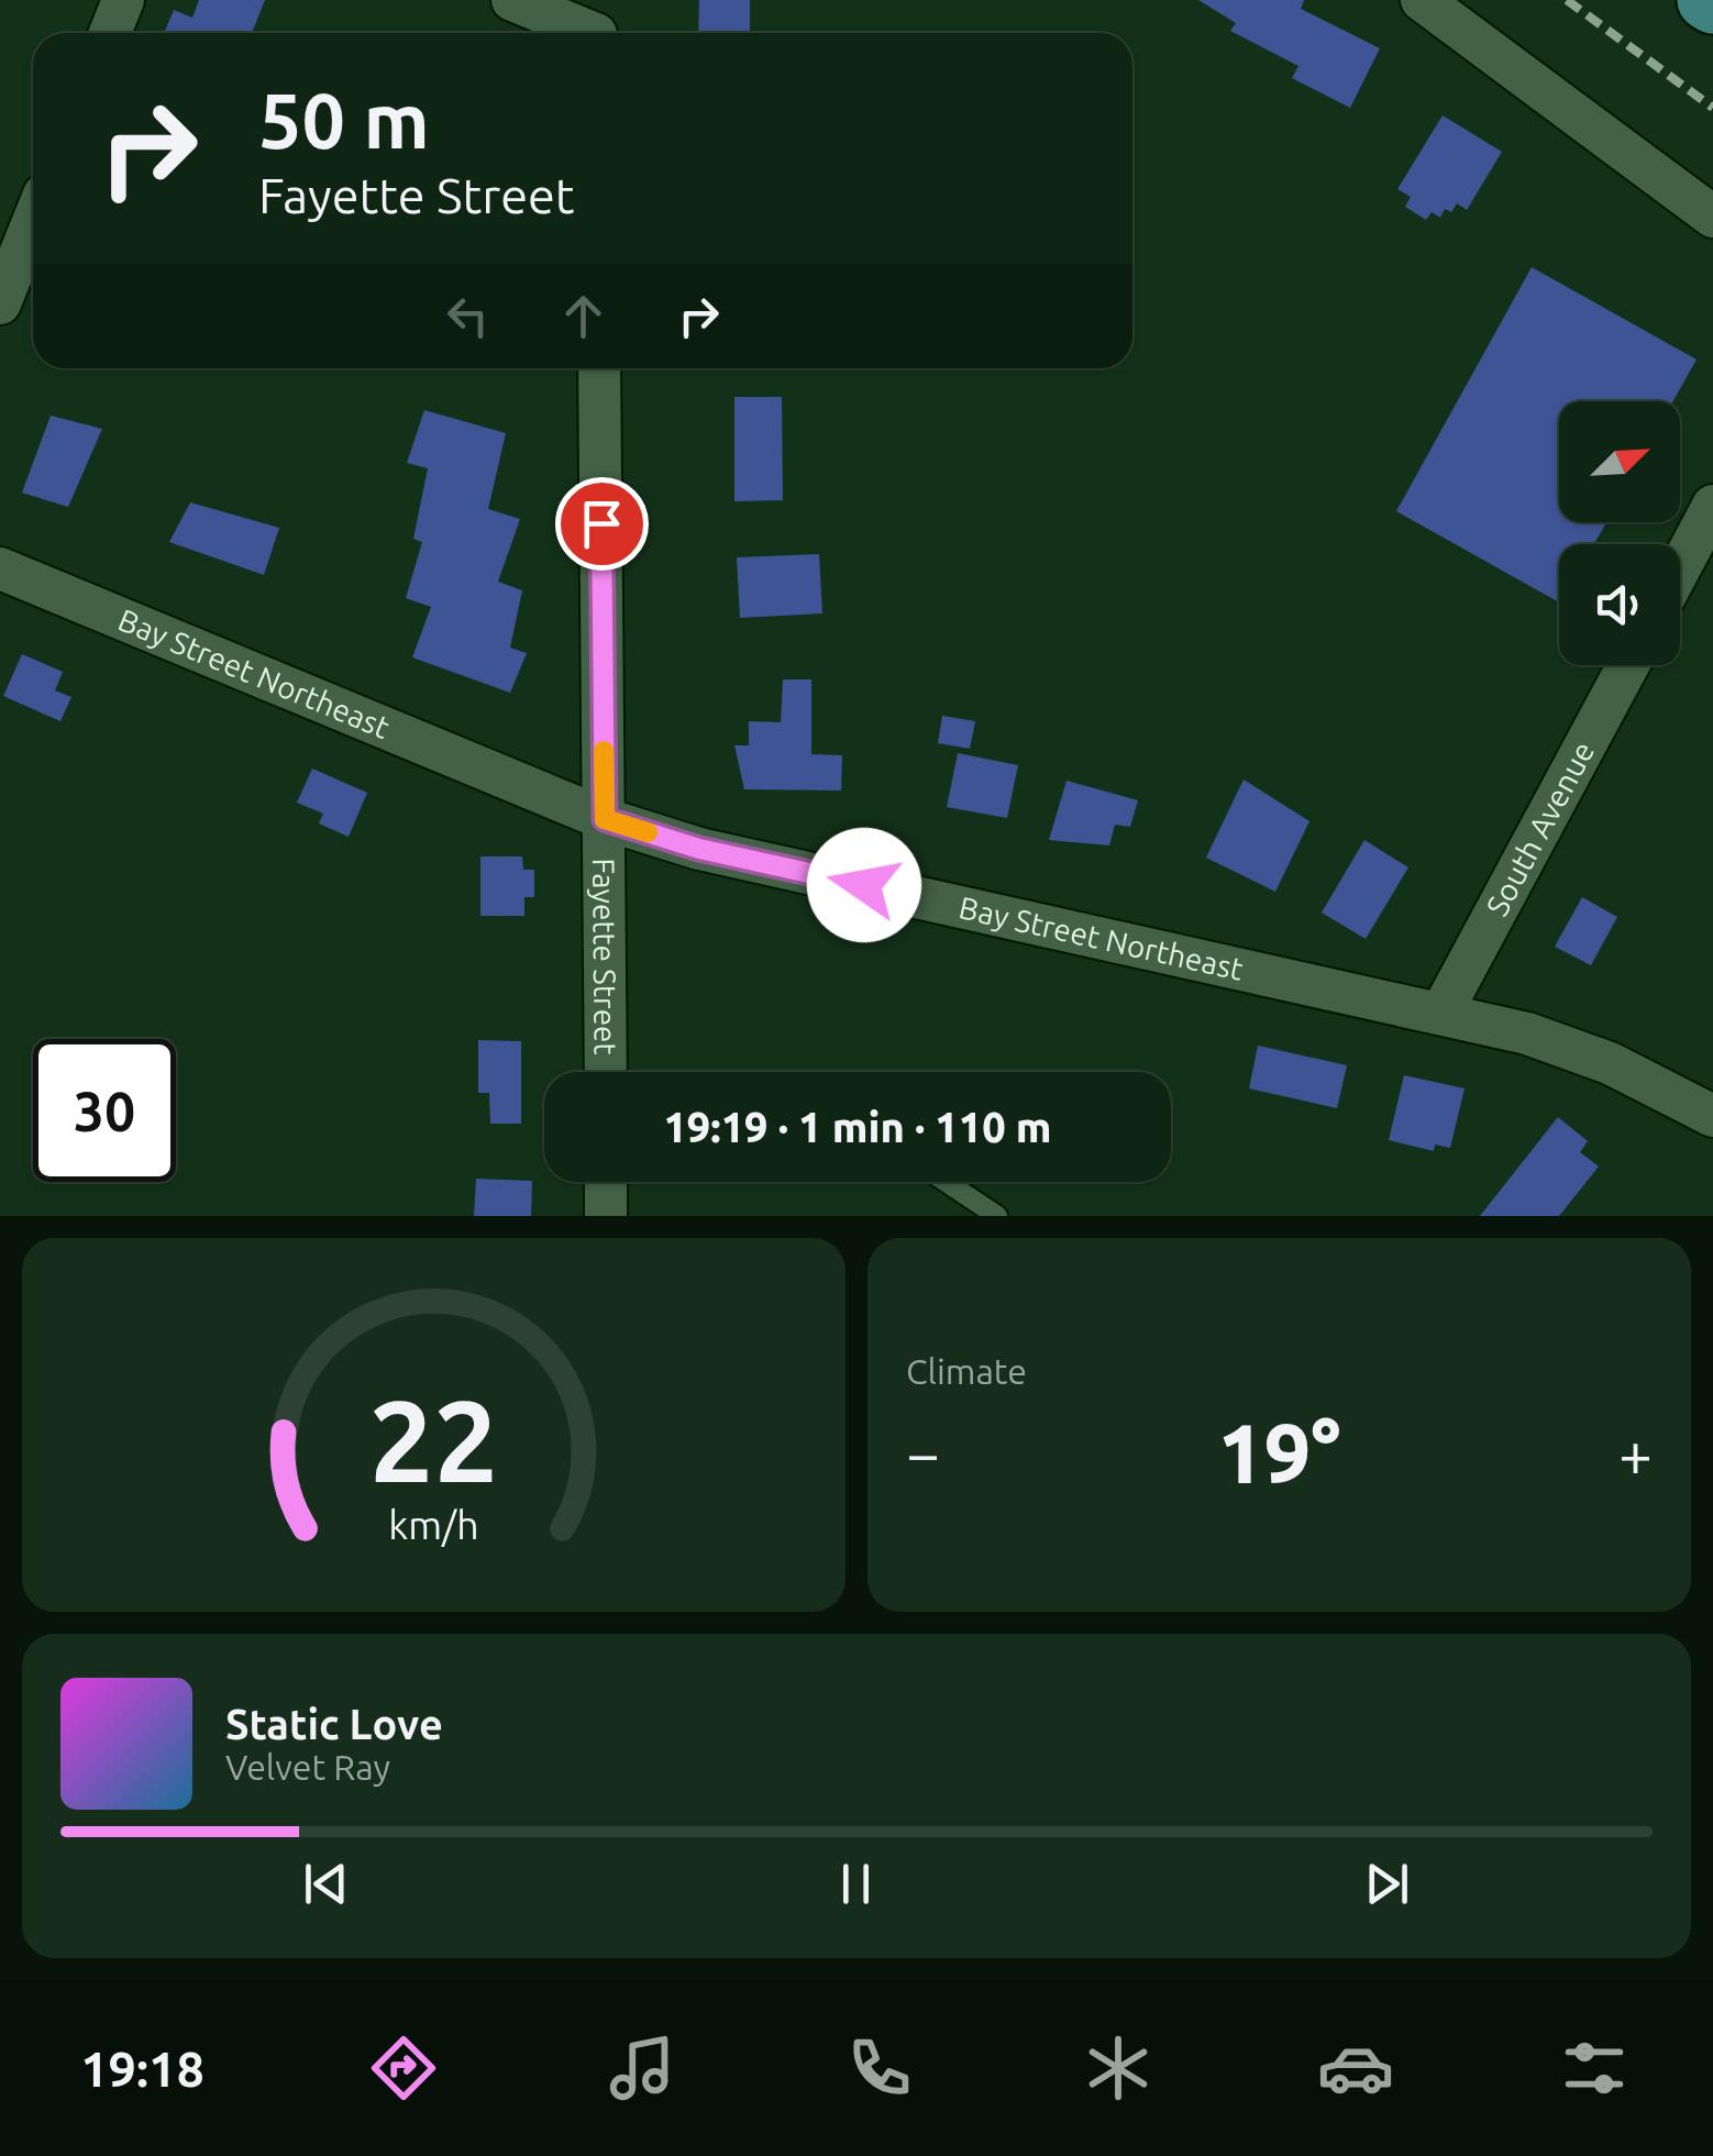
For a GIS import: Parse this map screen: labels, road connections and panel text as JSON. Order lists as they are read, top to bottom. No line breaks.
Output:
{"streets":{"street":["Bay Street Northeast","South Avenue","Fayette Street"]},"crossings":[["Bay Street Northeast","South Avenue"],["Bay Street Northeast","Fayette Street"]],"north":"top right","page":{"turn":["50 m","Fayette Street"],"limit":"30","trip":"19:19 · 1 min · 110 m","tile":"Climate","heat":["−","19°","+"],"song":["Static Love","Velvet Ray"],"tabs":"19:18","gauge":["22","km/h"]}}
